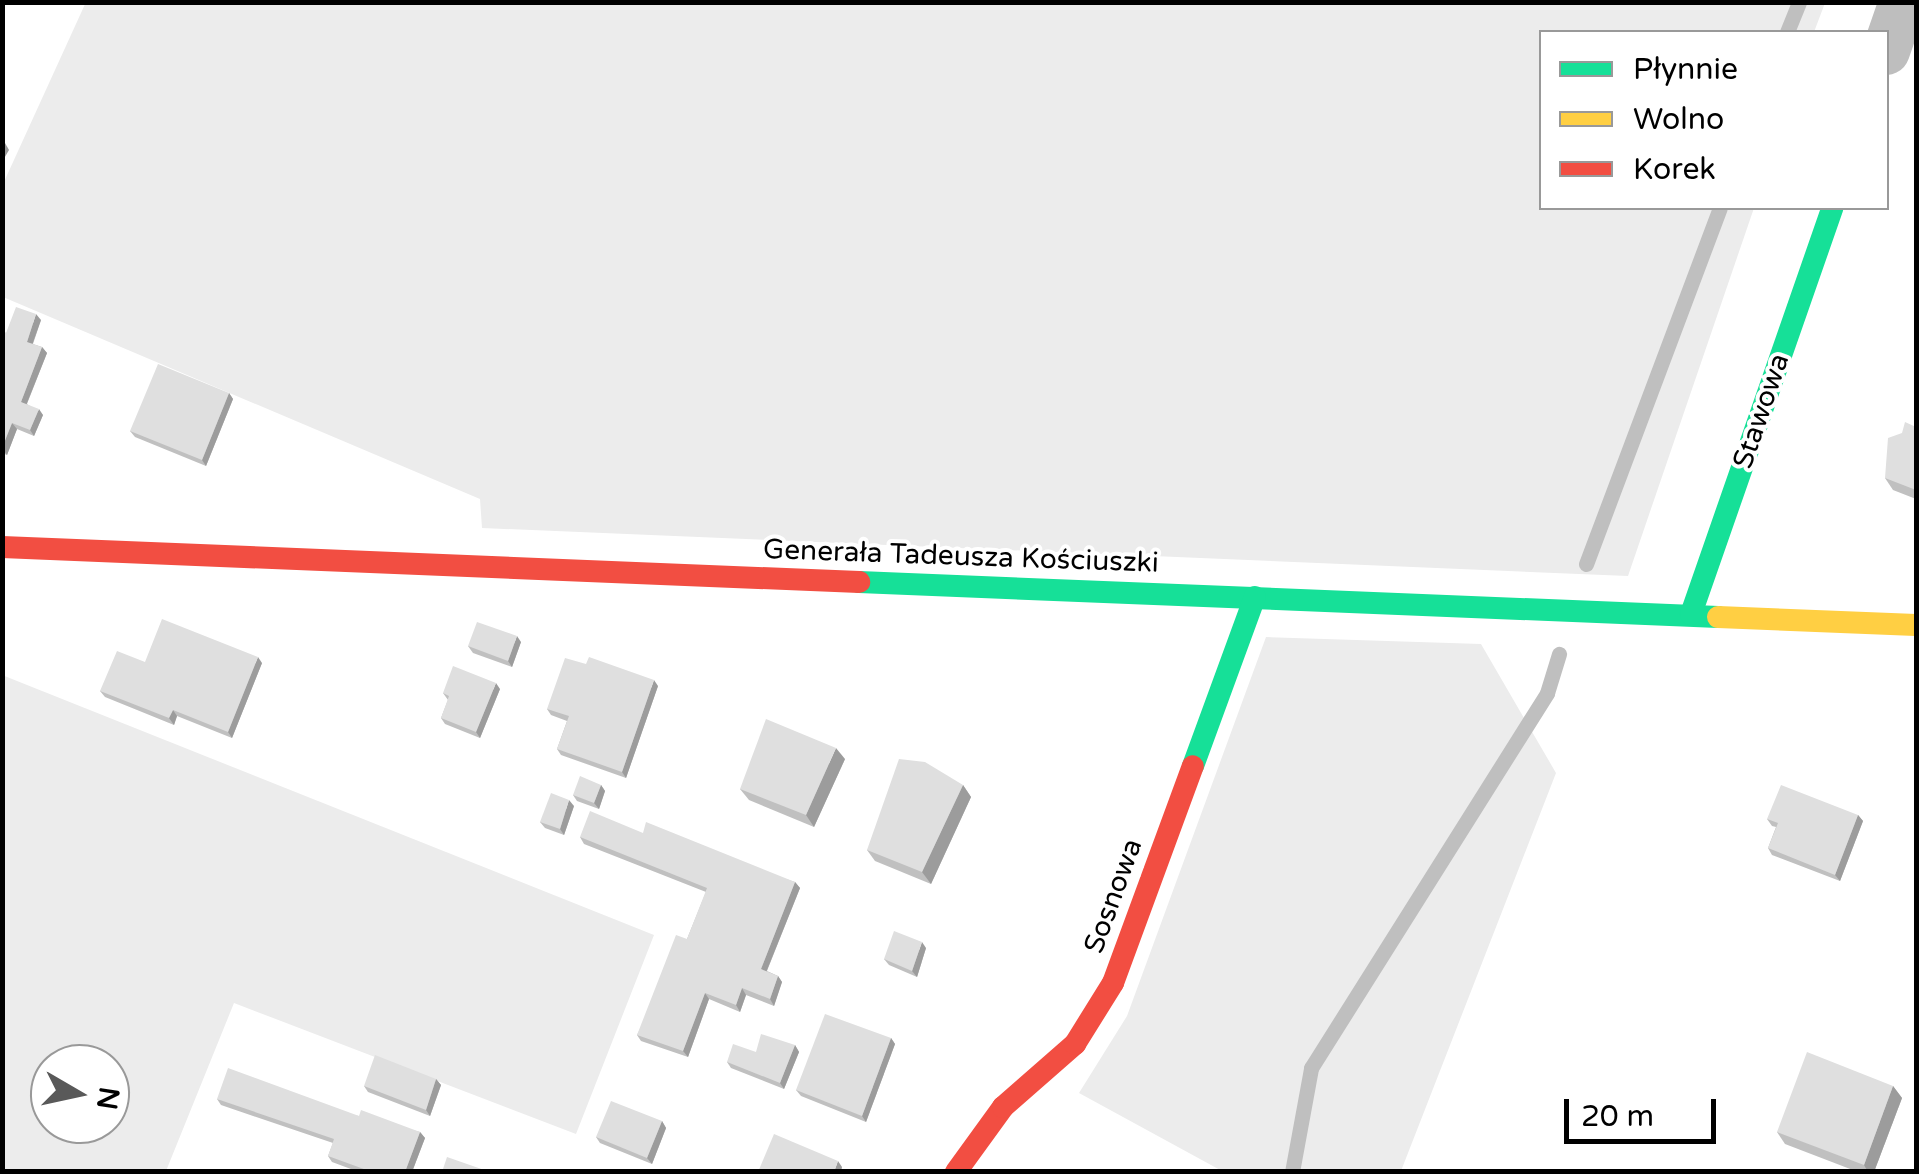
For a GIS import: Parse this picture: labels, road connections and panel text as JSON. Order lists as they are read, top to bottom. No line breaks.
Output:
{"streets":{"street":["Stawowa","Generała Tadeusza Kościuszki","Sosnowa"]},"crossings":[["Stawowa","Generała Tadeusza Kościuszki"],["Generała Tadeusza Kościuszki","Sosnowa"]],"legend":["Płynnie","Wolno","Korek"],"scale_bar":"20 m","north":"right"}
